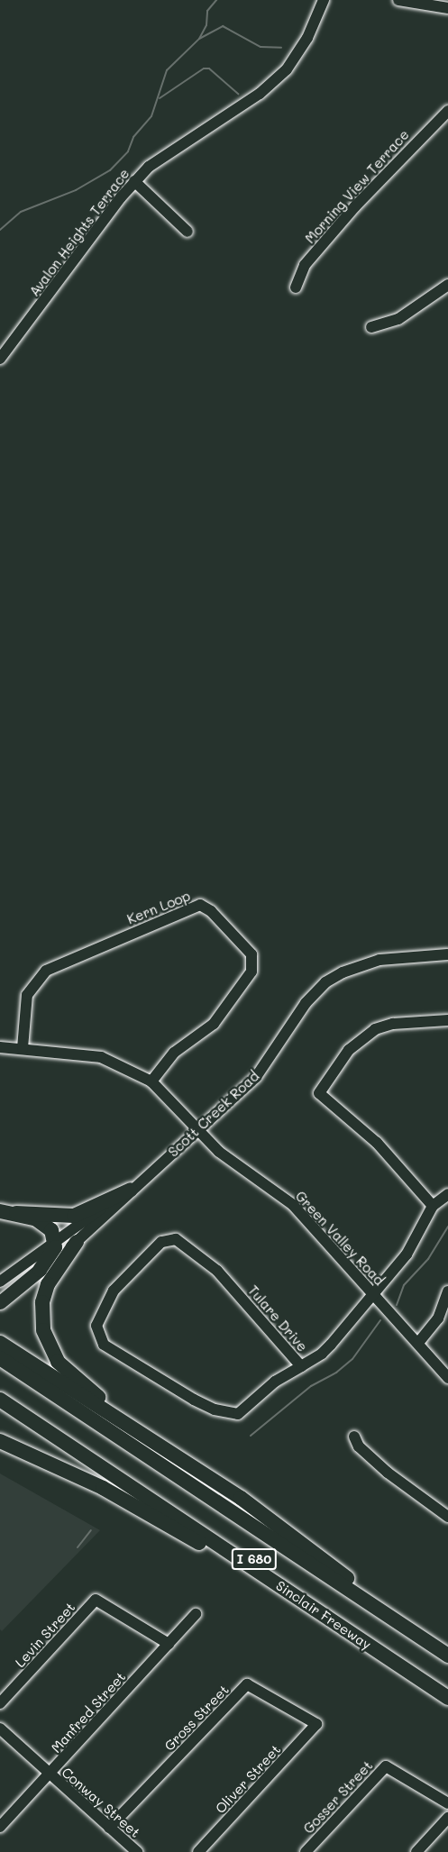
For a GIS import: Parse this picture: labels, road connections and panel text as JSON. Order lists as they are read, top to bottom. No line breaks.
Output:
{"streets":{"highway":["I 680","Sinclair Freeway"],"main road":["Scott Creek Road"],"street":["Morning View Terrace","Avalon Heights Terrace","Kern Loop","Green Valley Road","Tulare Drive","Levin Street","Manfred Street","Gross Street","Oliver Street","Gosser Street","Conway Street"]},"crossings":[["Kern Loop","Green Valley Road"],["Scott Creek Road","Green Valley Road"],["Green Valley Road","Tulare Drive"],["Levin Street","Manfred Street"],["Manfred Street","Conway Street"],["Gross Street","Oliver Street"],["Gross Street","Conway Street"]]}
